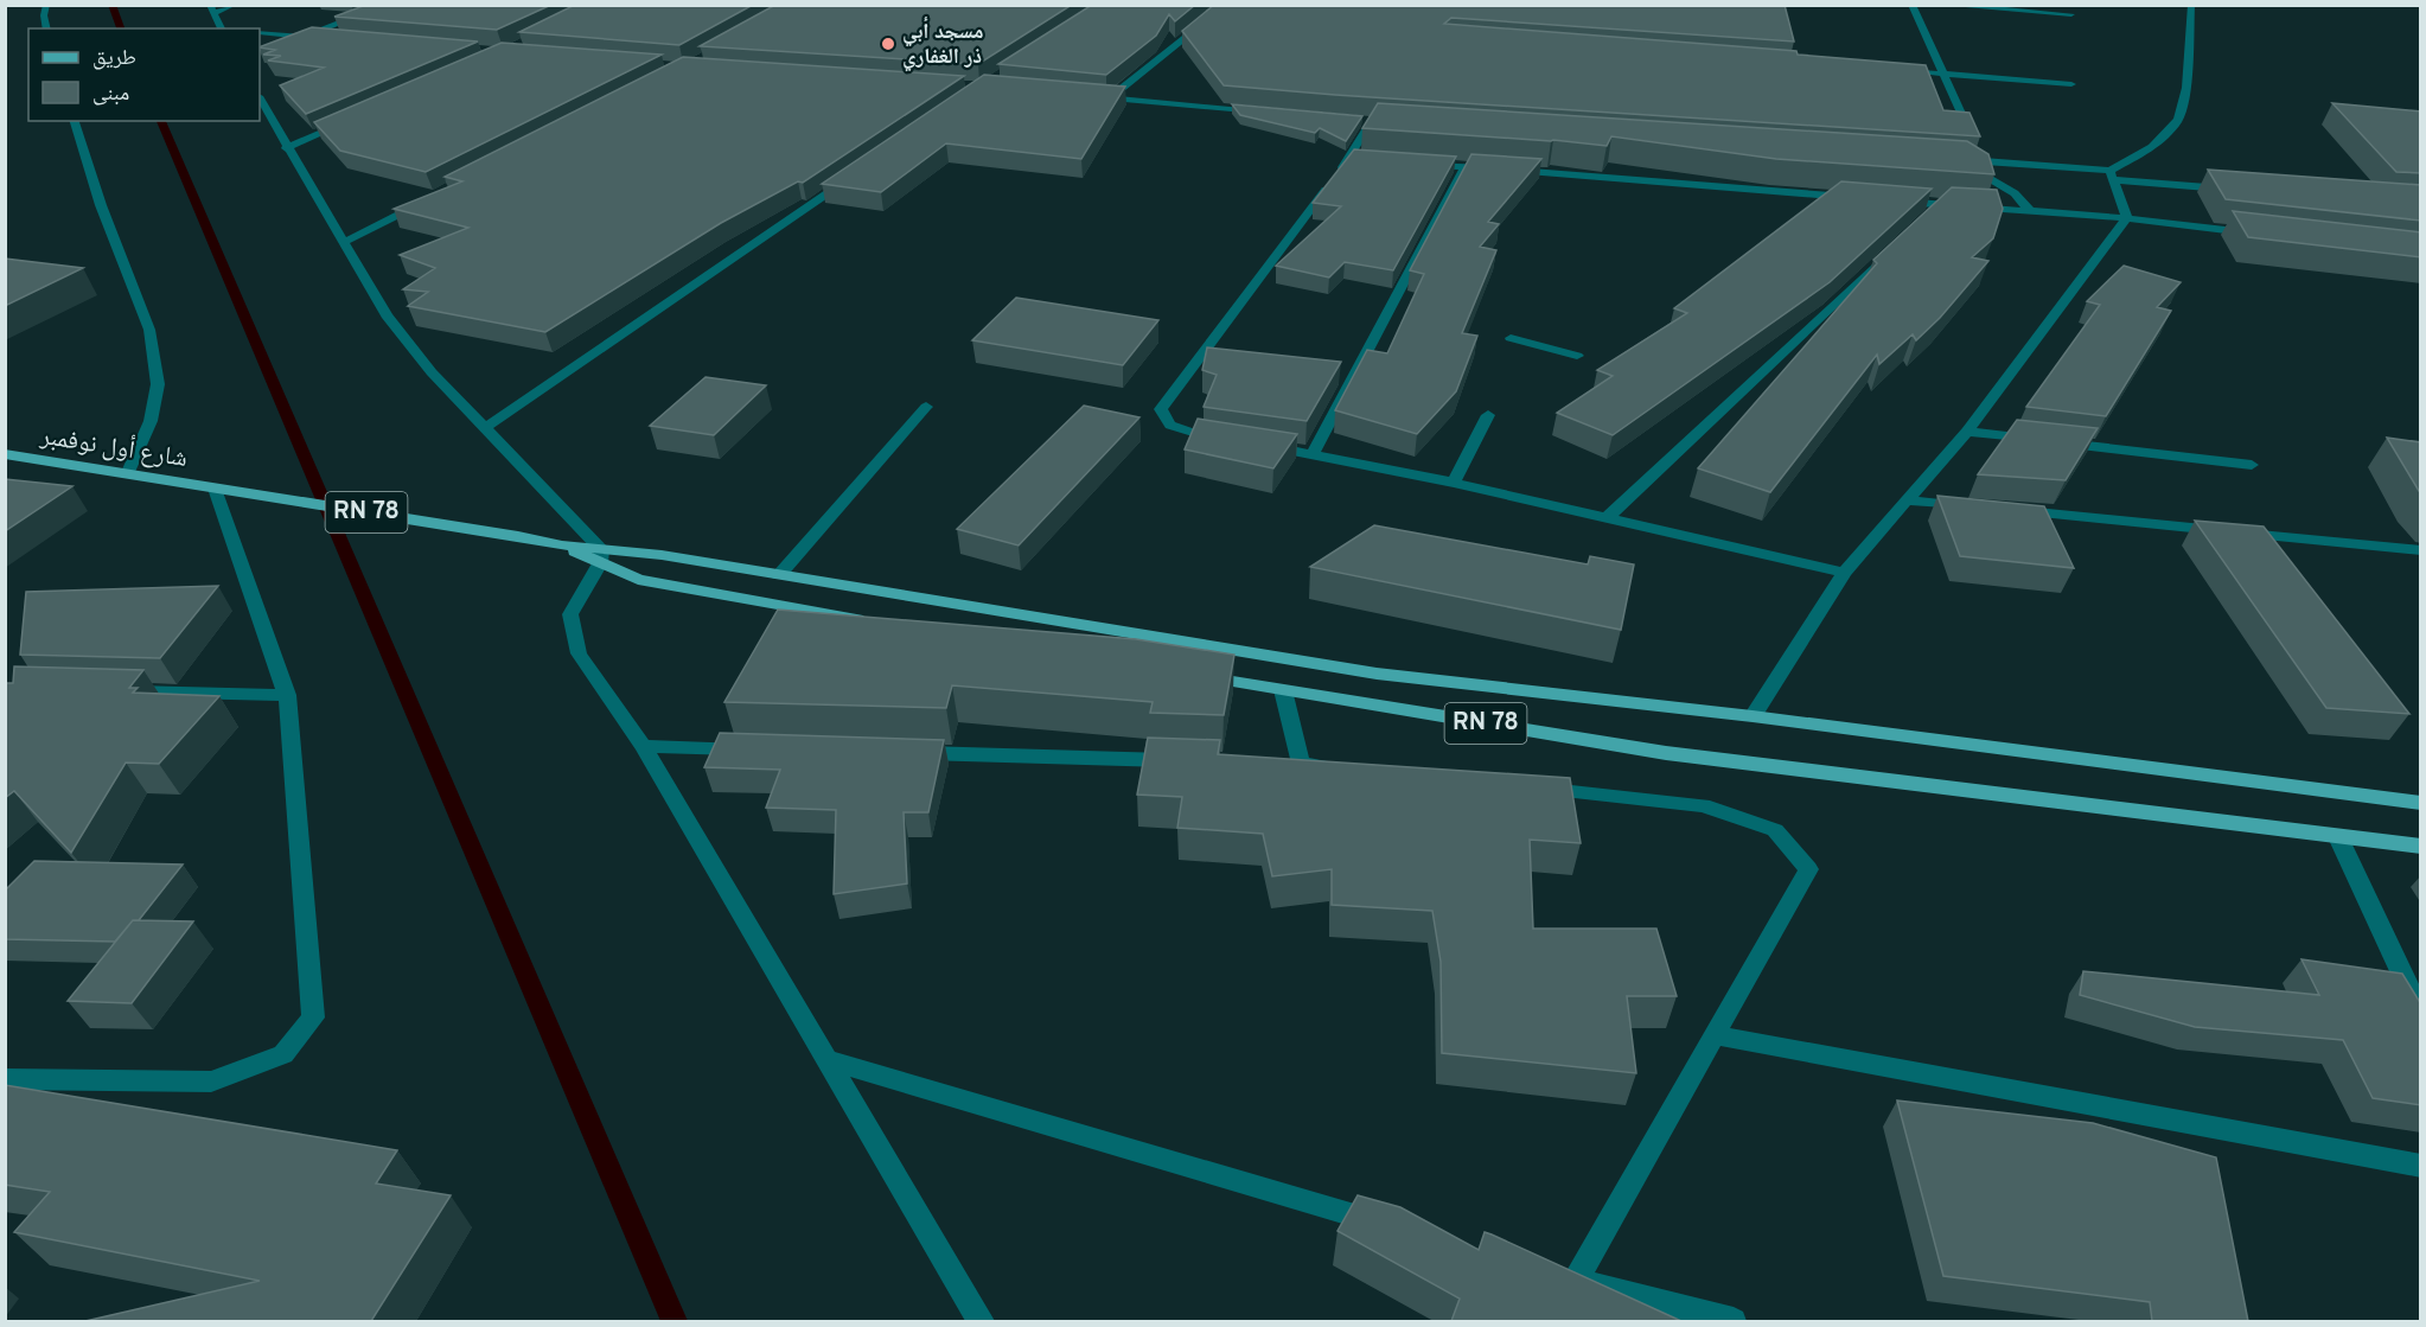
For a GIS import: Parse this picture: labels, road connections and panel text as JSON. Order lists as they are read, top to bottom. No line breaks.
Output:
{"streets":{"main road":["شارع أول نوفمبر","RN 78"]},"crossings":[["شارع أول نوفمبر","RN 78"]],"places":["مسجد أبي ذر الغفاري"],"legend":["طريق","مبنى"]}
